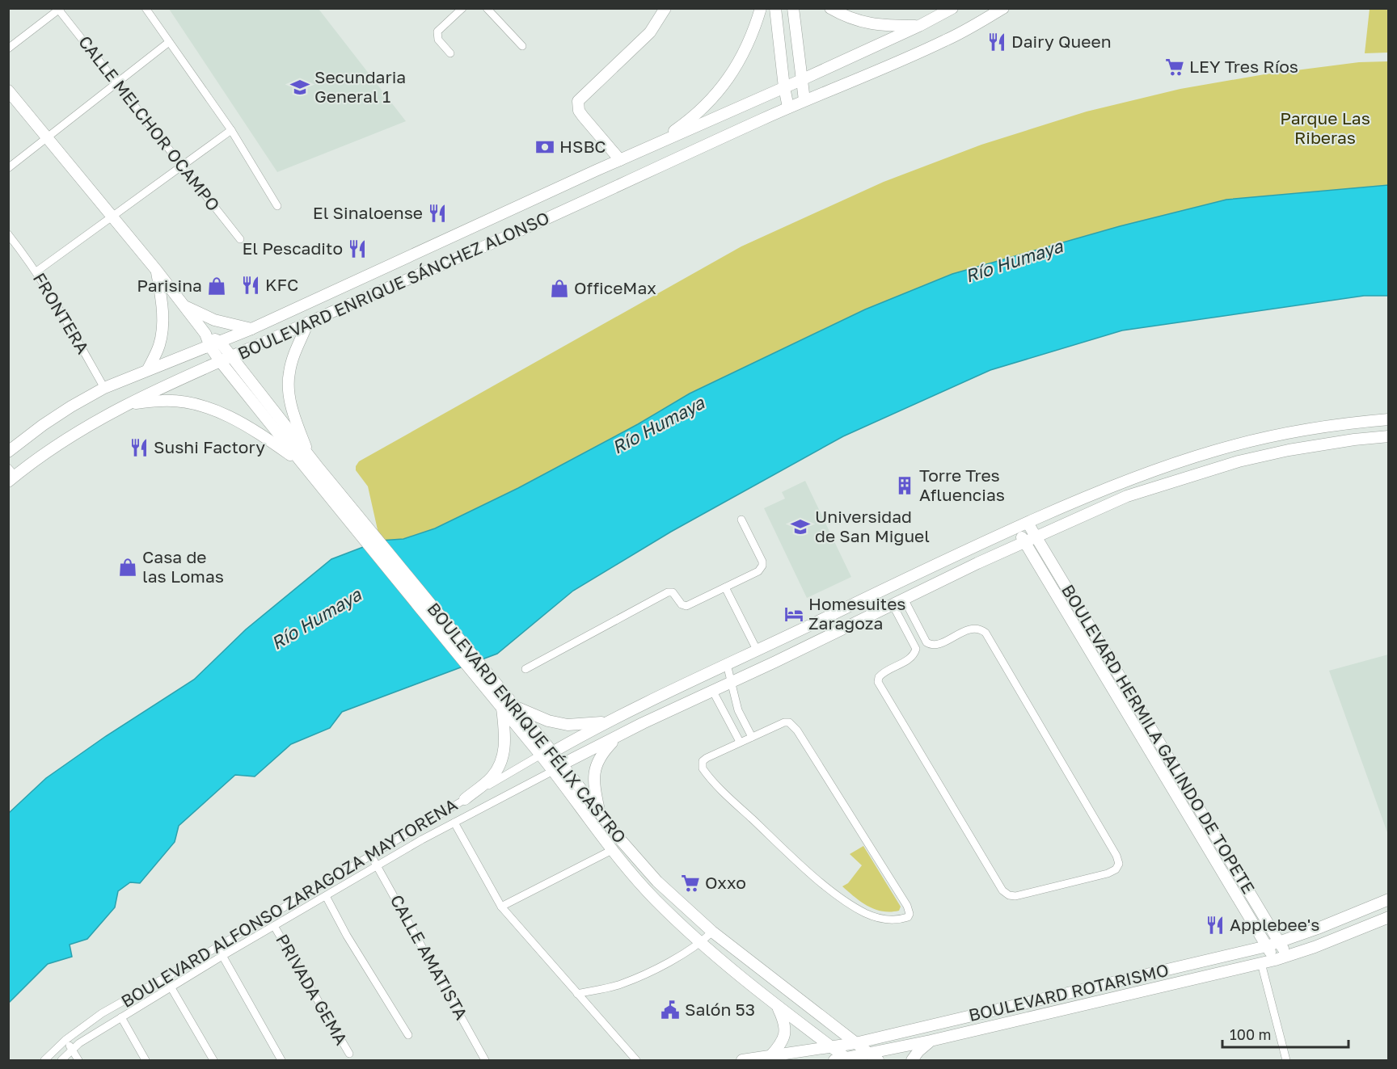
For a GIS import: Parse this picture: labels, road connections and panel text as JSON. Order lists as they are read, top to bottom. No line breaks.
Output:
{"streets":{"main road":["BOULEVARD ENRIQUE SÁNCHEZ ALONSO","BOULEVARD ENRIQUE FÉLIX CASTRO","BOULEVARD HERMILA GALINDO DE TOPETE","BOULEVARD ALFONSO ZARAGOZA MAYTORENA","BOULEVARD ROTARISMO"],"street":["CALLE MELCHOR OCAMPO","FRONTERA","CALLE AMATISTA","PRIVADA GEMA"]},"crossings":[["BOULEVARD ENRIQUE SÁNCHEZ ALONSO","FRONTERA"],["BOULEVARD ENRIQUE SÁNCHEZ ALONSO","BOULEVARD ENRIQUE FÉLIX CASTRO"],["BOULEVARD ENRIQUE FÉLIX CASTRO","BOULEVARD ALFONSO ZARAGOZA MAYTORENA"],["BOULEVARD ENRIQUE FÉLIX CASTRO","BOULEVARD ROTARISMO"],["BOULEVARD HERMILA GALINDO DE TOPETE","BOULEVARD ALFONSO ZARAGOZA MAYTORENA"],["BOULEVARD HERMILA GALINDO DE TOPETE","BOULEVARD ROTARISMO"],["BOULEVARD ALFONSO ZARAGOZA MAYTORENA","CALLE AMATISTA"],["BOULEVARD ALFONSO ZARAGOZA MAYTORENA","PRIVADA GEMA"]],"water":["Río Humaya"],"parks":["Parque Las Riberas"],"places":{"restaurant":["Dairy Queen","El Sinaloense","El Pescadito","KFC","Sushi Factory","Applebee's"],"supermarket":["LEY Tres Ríos","Oxxo"],"school or university":["Secundaria General 1","Universidad de San Miguel"],"bank":["HSBC"],"shop":["Parisina","OfficeMax","Casa de las Lomas"],"building":["Torre Tres Afluencias"],"hotel":["Homesuites Zaragoza"],"public building":["Salón 53"]},"scale_bar":"100 m"}
